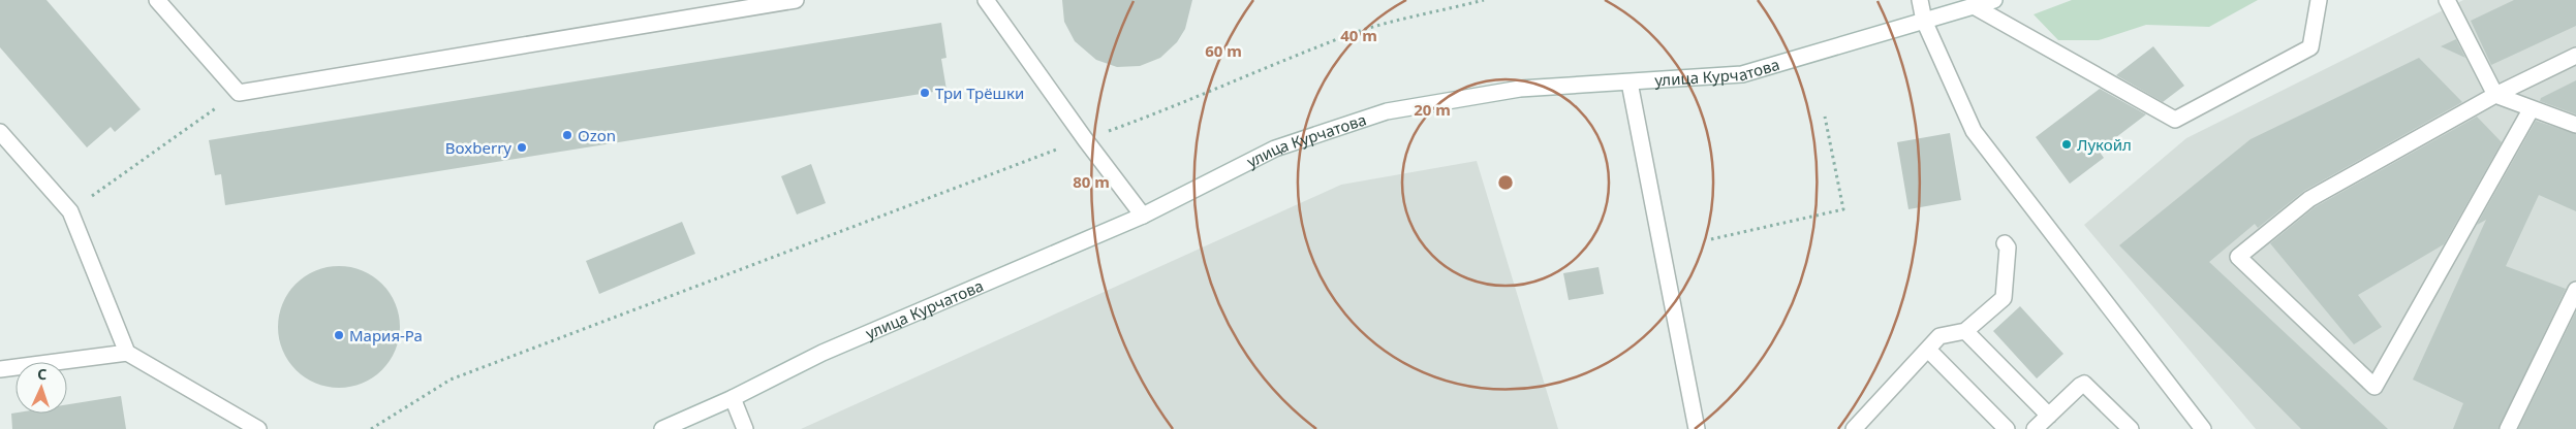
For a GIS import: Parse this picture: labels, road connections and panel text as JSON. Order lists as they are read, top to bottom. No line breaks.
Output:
{"streets":{"main road":["улица Курчатова"]},"places":["Три Трёшки","Ozon","Лукойл","Boxberry","Мария-Ра"],"north":"top","rings":["40 m","60 m","20 m","80 m"]}
